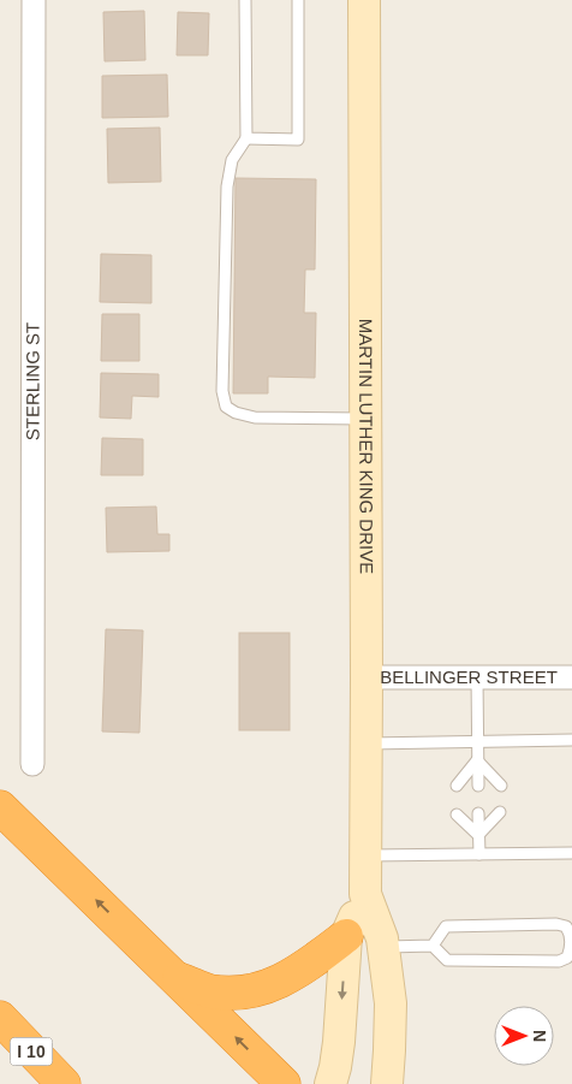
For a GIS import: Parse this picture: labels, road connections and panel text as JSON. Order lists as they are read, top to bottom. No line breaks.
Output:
{"streets":{"highway":["I 10"],"main road":["MARTIN LUTHER KING DRIVE"],"street":["STERLING ST","BELLINGER STREET"]},"crossings":[["MARTIN LUTHER KING DRIVE","BELLINGER STREET"]],"north":"right"}
